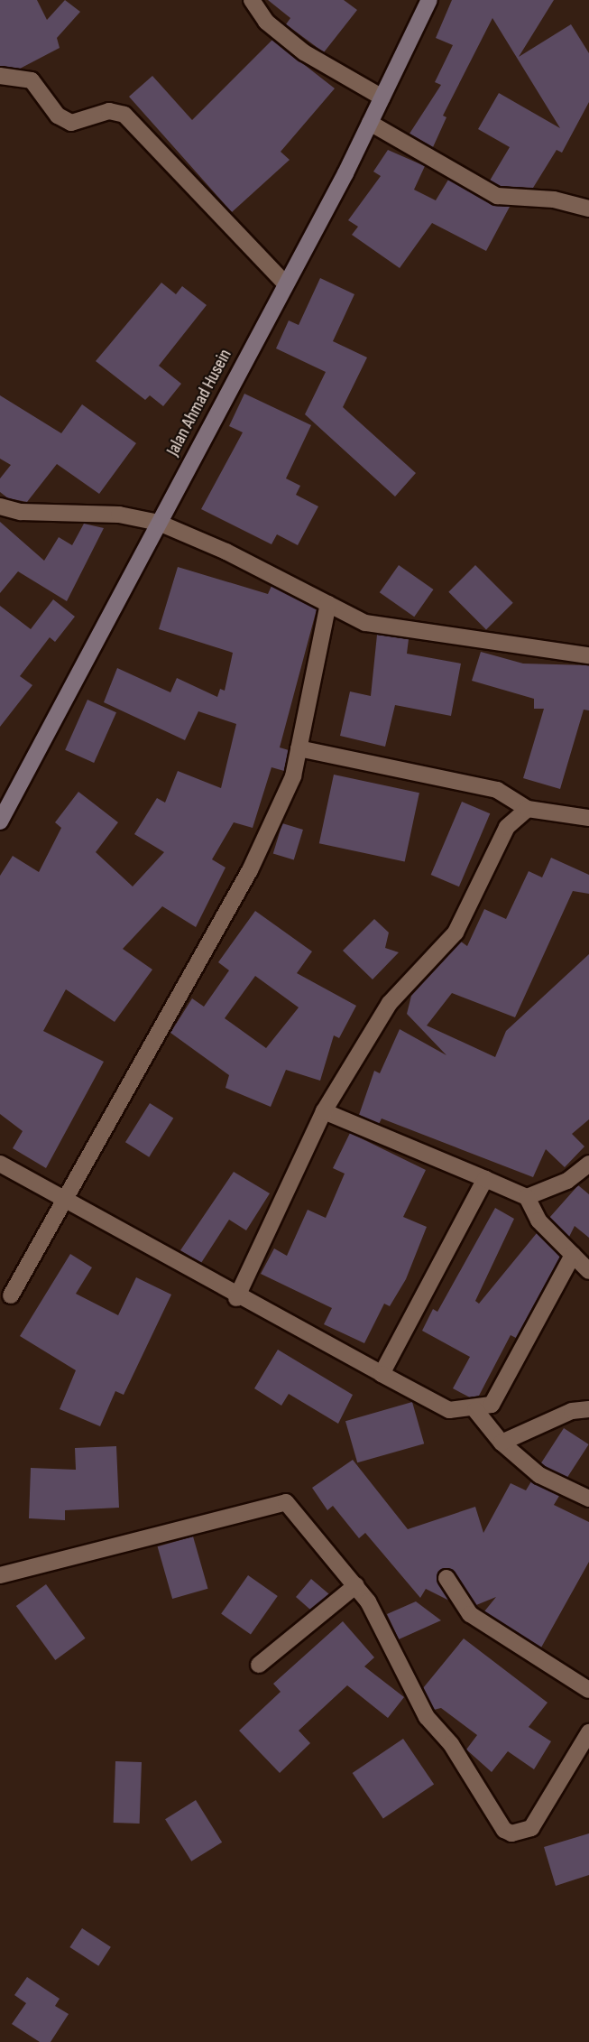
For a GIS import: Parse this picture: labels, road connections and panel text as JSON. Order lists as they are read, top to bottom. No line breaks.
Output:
{"streets":{"main road":["Jalan Ahmad Husein"]}}
